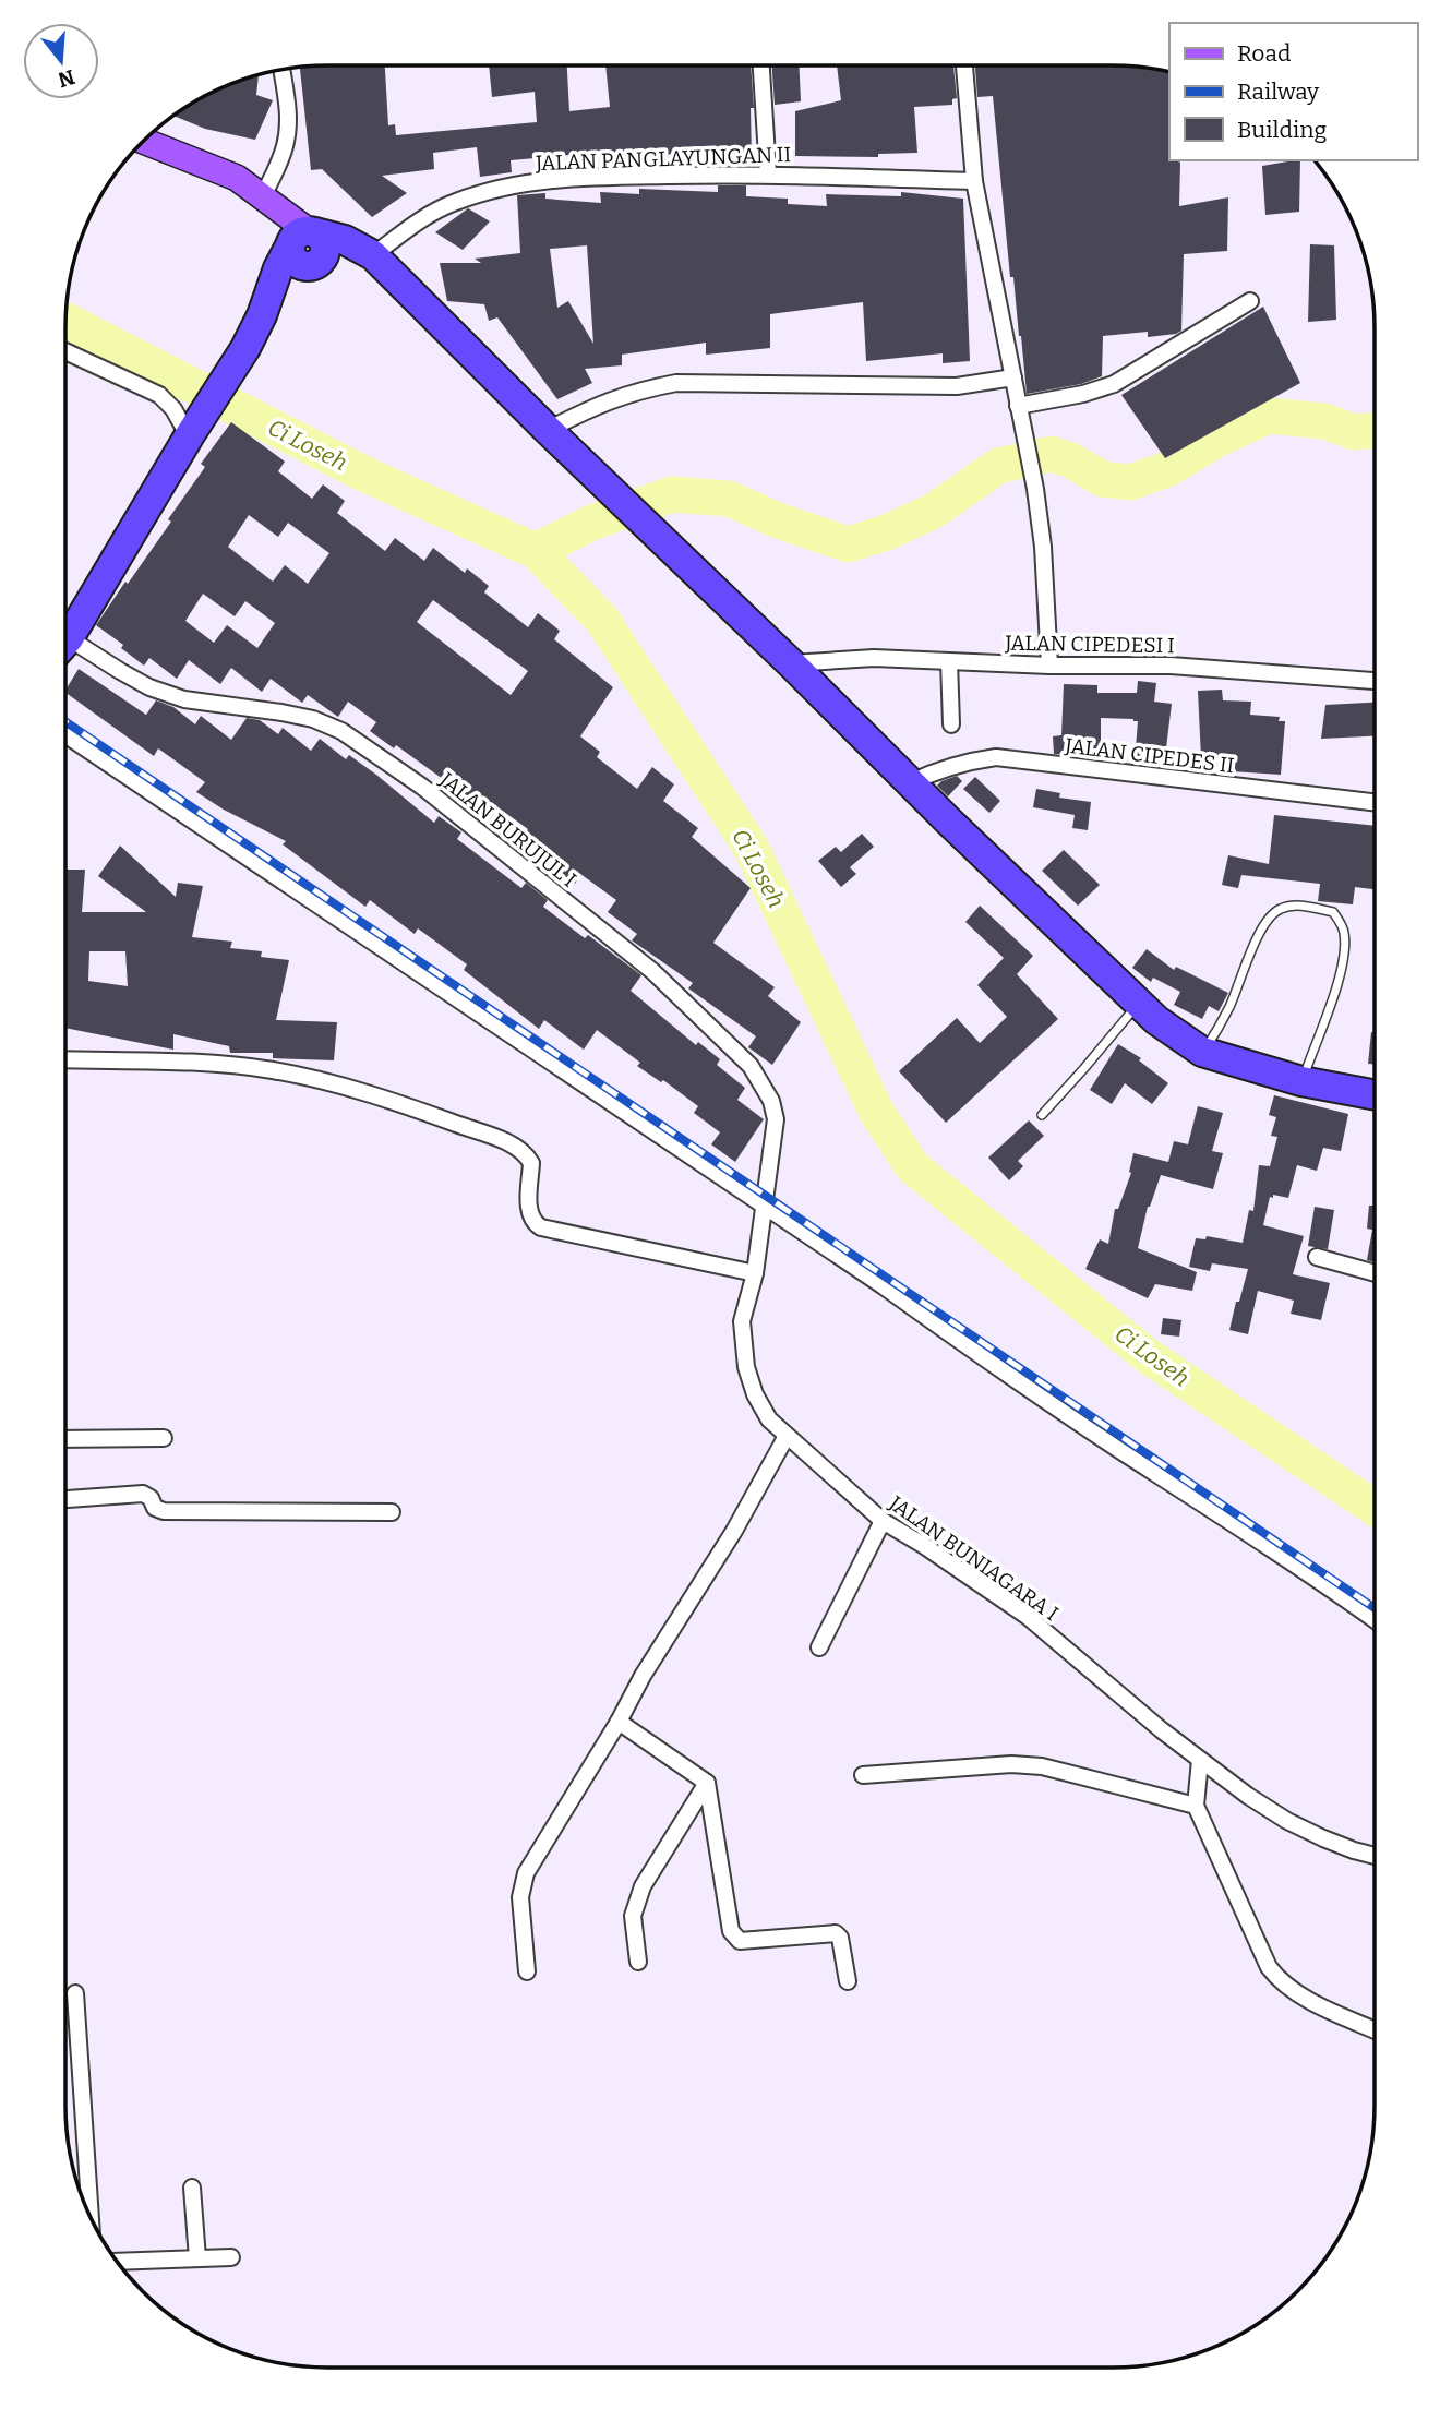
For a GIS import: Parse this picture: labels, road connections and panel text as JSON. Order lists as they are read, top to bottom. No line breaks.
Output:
{"streets":{"street":["JALAN PANGLAYUNGAN II","JALAN CIPEDESI I","JALAN CIPEDES II","JALAN BURUJUL I","JALAN BUNIAGARA I"]},"crossings":[["JALAN BURUJUL I","JALAN BUNIAGARA I"]],"water":["Ci Loseh"],"legend":["Road","Railway","Building"],"north":"bottom"}
